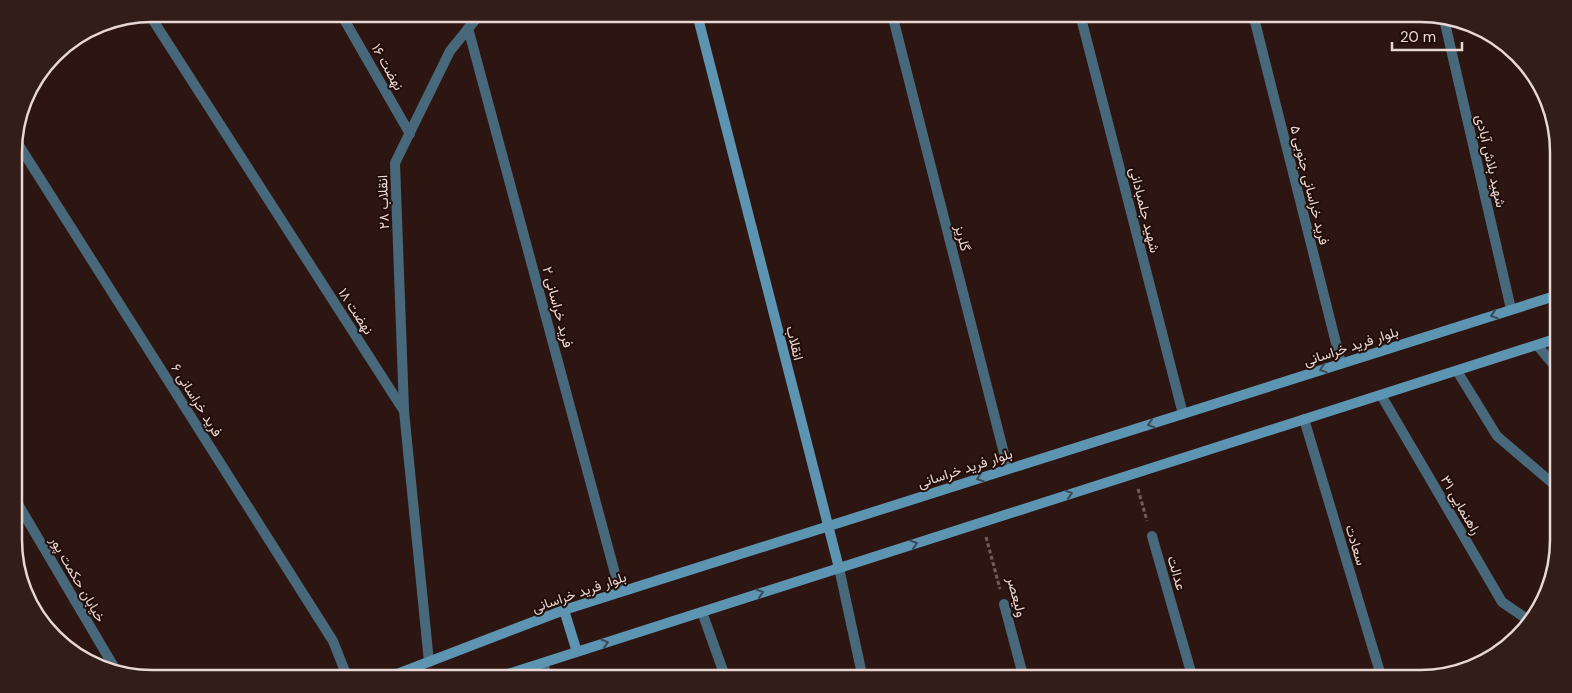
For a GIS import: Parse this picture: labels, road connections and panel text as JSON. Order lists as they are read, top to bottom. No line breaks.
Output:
{"streets":{"street":["نهضت ۱۶","شهید بلاش آبادی","فرید خراسانی جنوبی ۵","انقلاب ۲۸","شهید جلمبادانی","گلریز","فرید خراسانی ۲","نهضت ۱۸","انقلاب","بلوار فرید خراسانی","فرید خراسانی ۶","راهنمایی ۳۱","سعادت","عدالت","خیابان حکمت پور","ولیعصر"]},"crossings":[["نهضت ۱۶","انقلاب ۲۸"],["شهید بلاش آبادی","بلوار فرید خراسانی"],["فرید خراسانی جنوبی ۵","بلوار فرید خراسانی"],["انقلاب ۲۸","فرید خراسانی ۲"],["انقلاب ۲۸","نهضت ۱۸"],["شهید جلمبادانی","بلوار فرید خراسانی"],["گلریز","بلوار فرید خراسانی"],["فرید خراسانی ۲","بلوار فرید خراسانی"],["نهضت ۱۸","بلوار فرید خراسانی"],["انقلاب","بلوار فرید خراسانی"]],"scale_bar":"20 m"}
